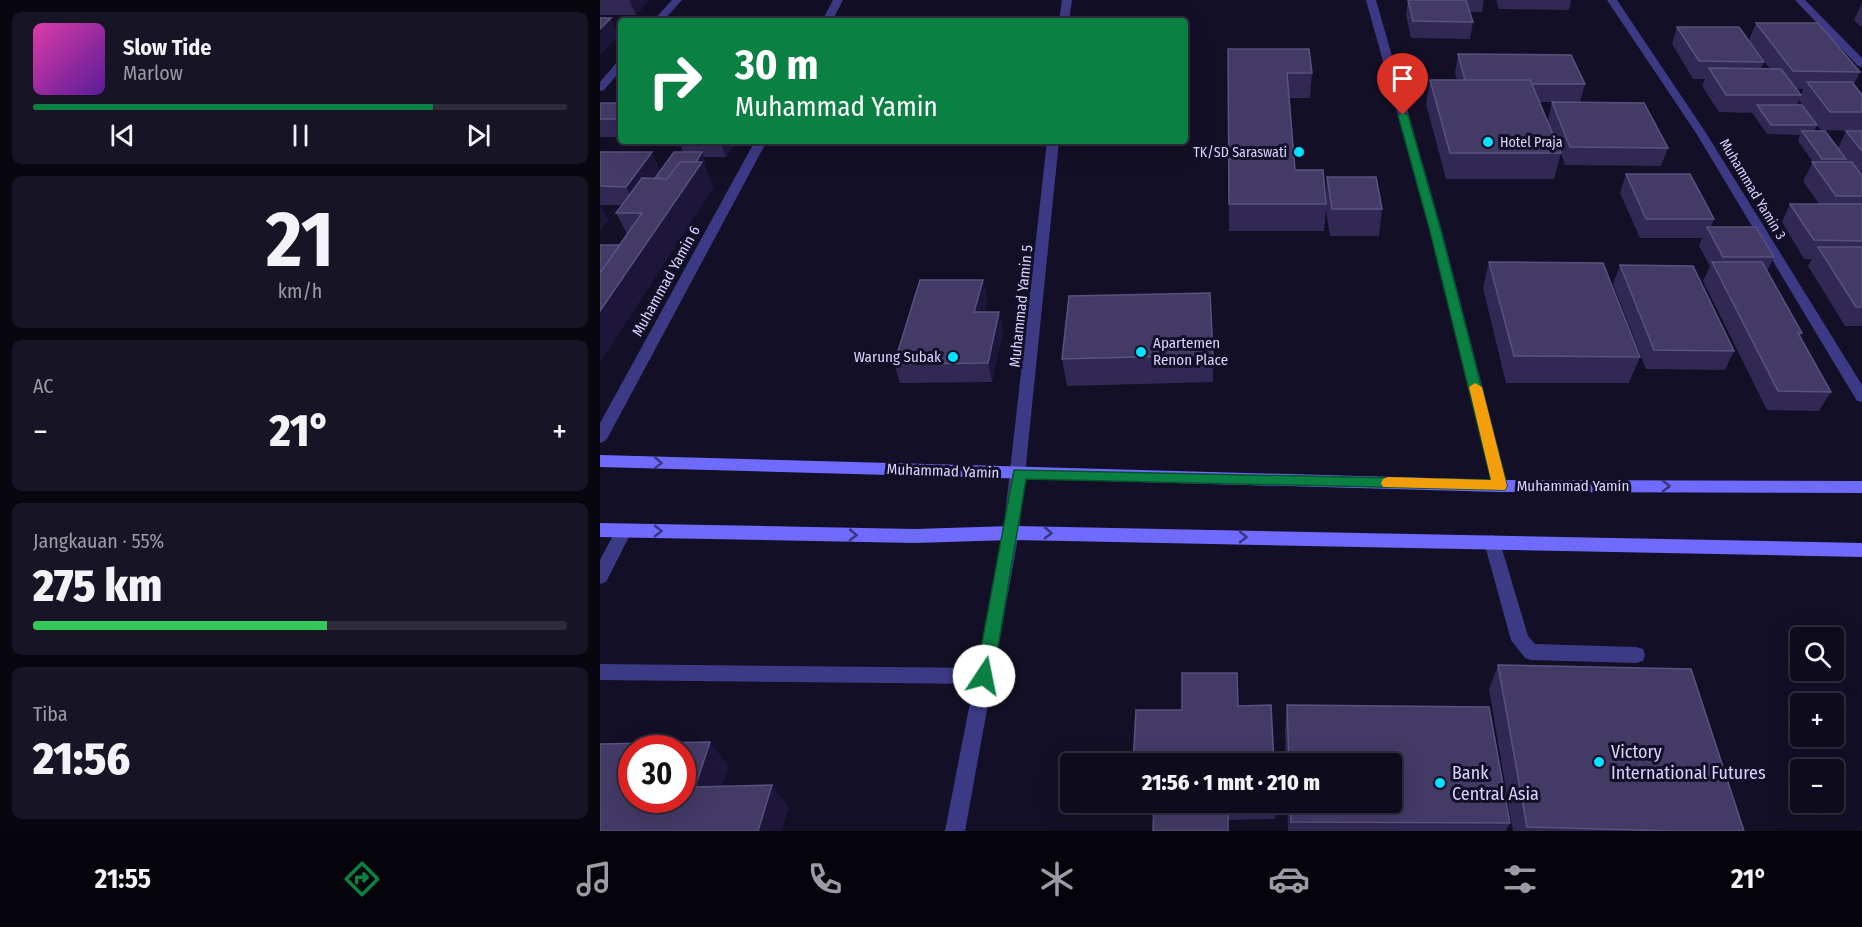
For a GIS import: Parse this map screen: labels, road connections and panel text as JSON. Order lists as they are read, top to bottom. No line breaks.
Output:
{"streets":{"main road":["Muhammad Yamin"],"street":["Muhammad Yamin 3","Muhammad Yamin 6","Muhammad Yamin 5"]},"crossings":[["Muhammad Yamin 5","Muhammad Yamin"]],"places":["Hotel Praja","TK/SD Saraswati","Apartemen Renon Place","Warung Subak","Victory International Futures","Bank Central Asia"],"page":{"turn":["30 m","Muhammad Yamin"],"song":["Slow Tide","Marlow"],"tile":[["21","km/h"],"AC",["Jangkauan · 55%","275 km"],["Tiba","21:56"]],"heat":["−","21°","+"],"map_buttons":["+","−"],"limit":"30","trip":"21:56 · 1 mnt · 210 m","tabs":["21:55","21°"]}}
